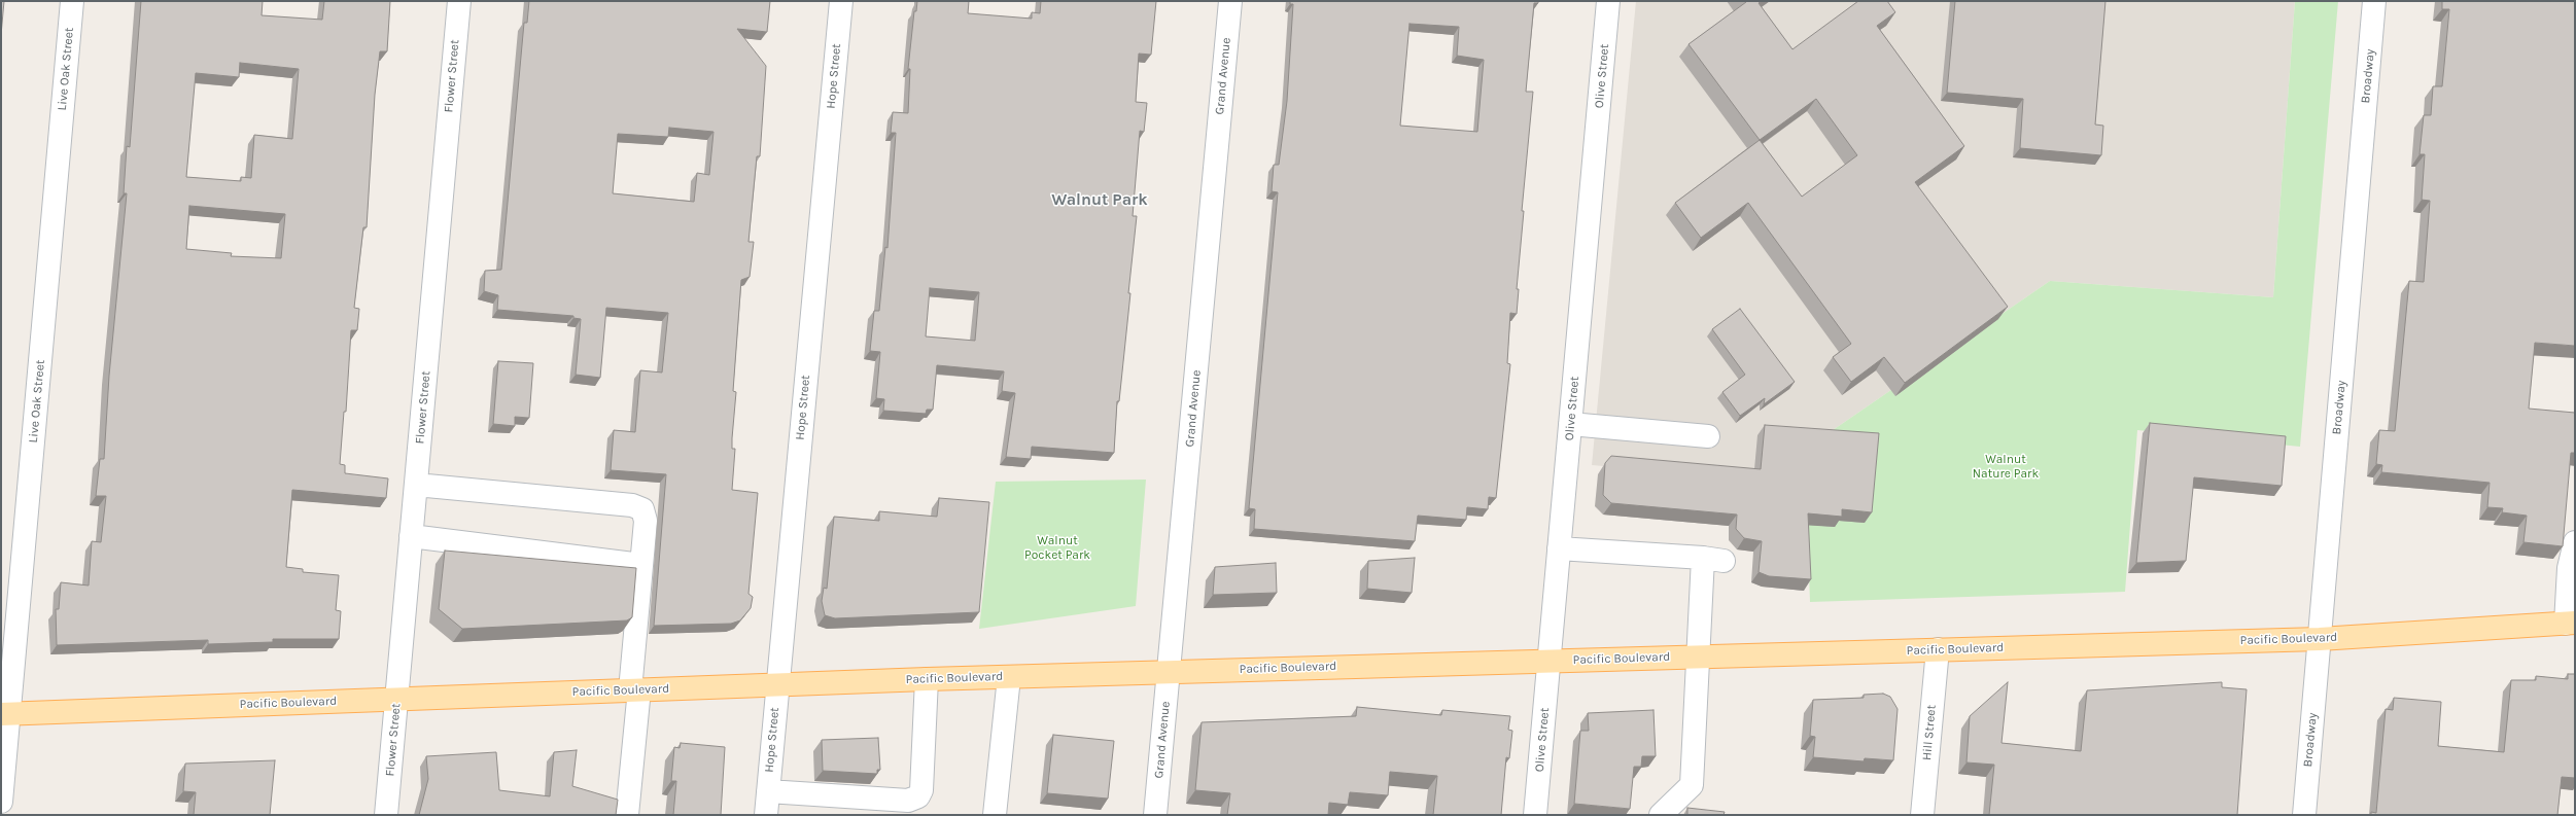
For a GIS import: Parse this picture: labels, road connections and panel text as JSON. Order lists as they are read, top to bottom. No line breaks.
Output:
{"streets":{"main road":["Pacific Boulevard"],"street":["Live Oak Street","Flower Street","Hope Street","Grand Avenue","Olive Street","Broadway","Hill Street"]},"crossings":[["Live Oak Street","Pacific Boulevard"],["Flower Street","Pacific Boulevard"],["Hope Street","Pacific Boulevard"],["Grand Avenue","Pacific Boulevard"],["Olive Street","Pacific Boulevard"],["Broadway","Pacific Boulevard"],["Pacific Boulevard","Hill Street"]],"districts":["Walnut Park"],"parks":["Walnut Nature Park","Walnut Pocket Park"]}
